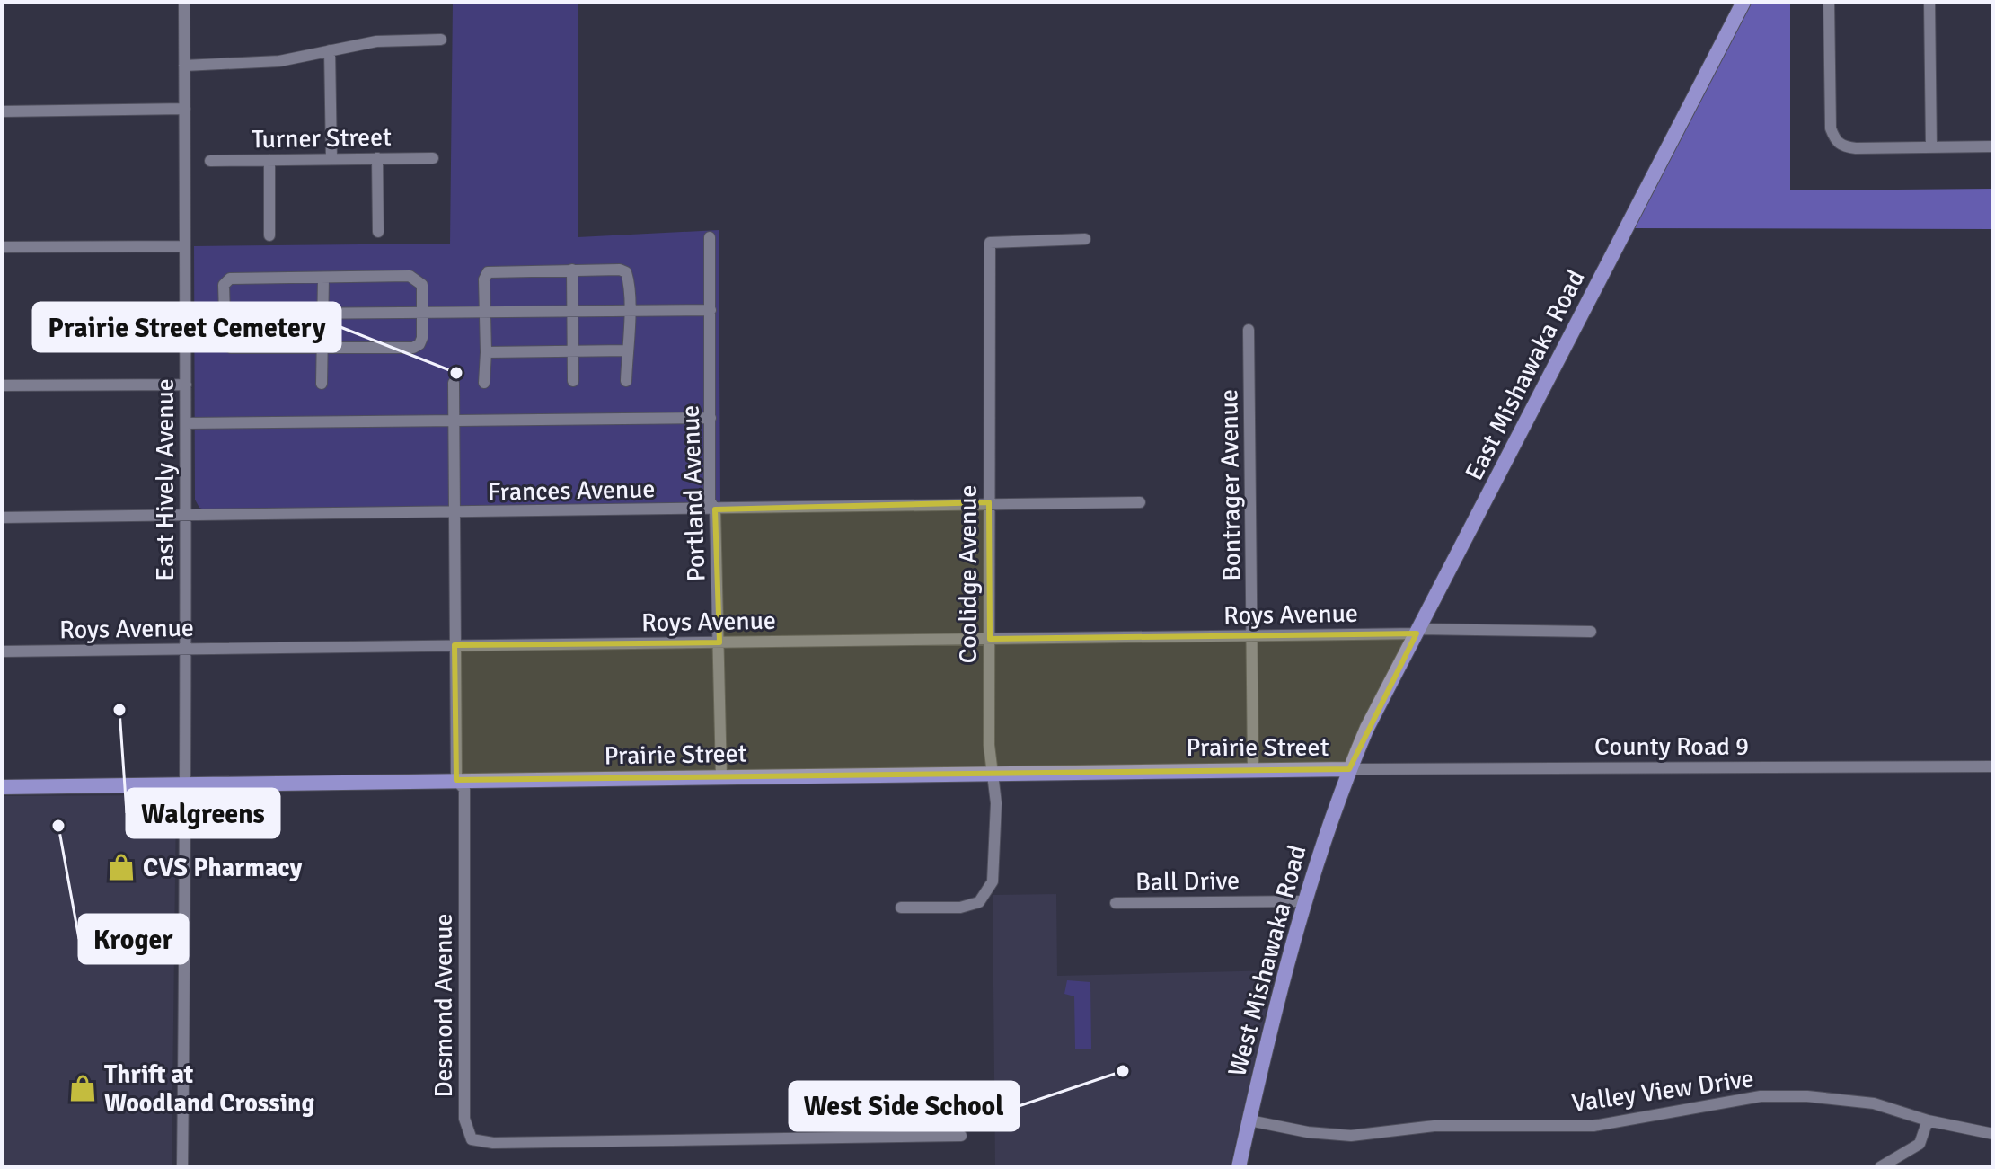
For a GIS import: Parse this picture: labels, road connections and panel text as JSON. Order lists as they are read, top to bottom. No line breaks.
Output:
{"streets":{"main road":["East Mishawaka Road","Prairie Street","West Mishawaka Road"],"street":["Turner Street","East Hively Avenue","Bontrager Avenue","Frances Avenue","Portland Avenue","Coolidge Avenue","Roys Avenue","County Road 9","Ball Drive","Desmond Avenue","Valley View Drive"]},"crossings":[["East Mishawaka Road","Roys Avenue"],["East Mishawaka Road","County Road 9"],["East Mishawaka Road","Prairie Street"],["East Mishawaka Road","West Mishawaka Road"],["East Hively Avenue","Frances Avenue"],["East Hively Avenue","Roys Avenue"],["East Hively Avenue","Prairie Street"],["Bontrager Avenue","Roys Avenue"],["Bontrager Avenue","Prairie Street"],["Frances Avenue","Portland Avenue"],["Frances Avenue","Coolidge Avenue"],["Frances Avenue","Desmond Avenue"],["Portland Avenue","Roys Avenue"],["Portland Avenue","Prairie Street"],["Coolidge Avenue","Roys Avenue"],["Coolidge Avenue","Prairie Street"],["Roys Avenue","Desmond Avenue"],["County Road 9","Prairie Street"],["County Road 9","West Mishawaka Road"],["Prairie Street","West Mishawaka Road"],["Prairie Street","Desmond Avenue"],["Ball Drive","West Mishawaka Road"],["West Mishawaka Road","Valley View Drive"]],"places":{"other":["Prairie Street Cemetery","Walgreens","Kroger","West Side School"],"shop":["CVS Pharmacy","Thrift at Woodland Crossing"]}}
